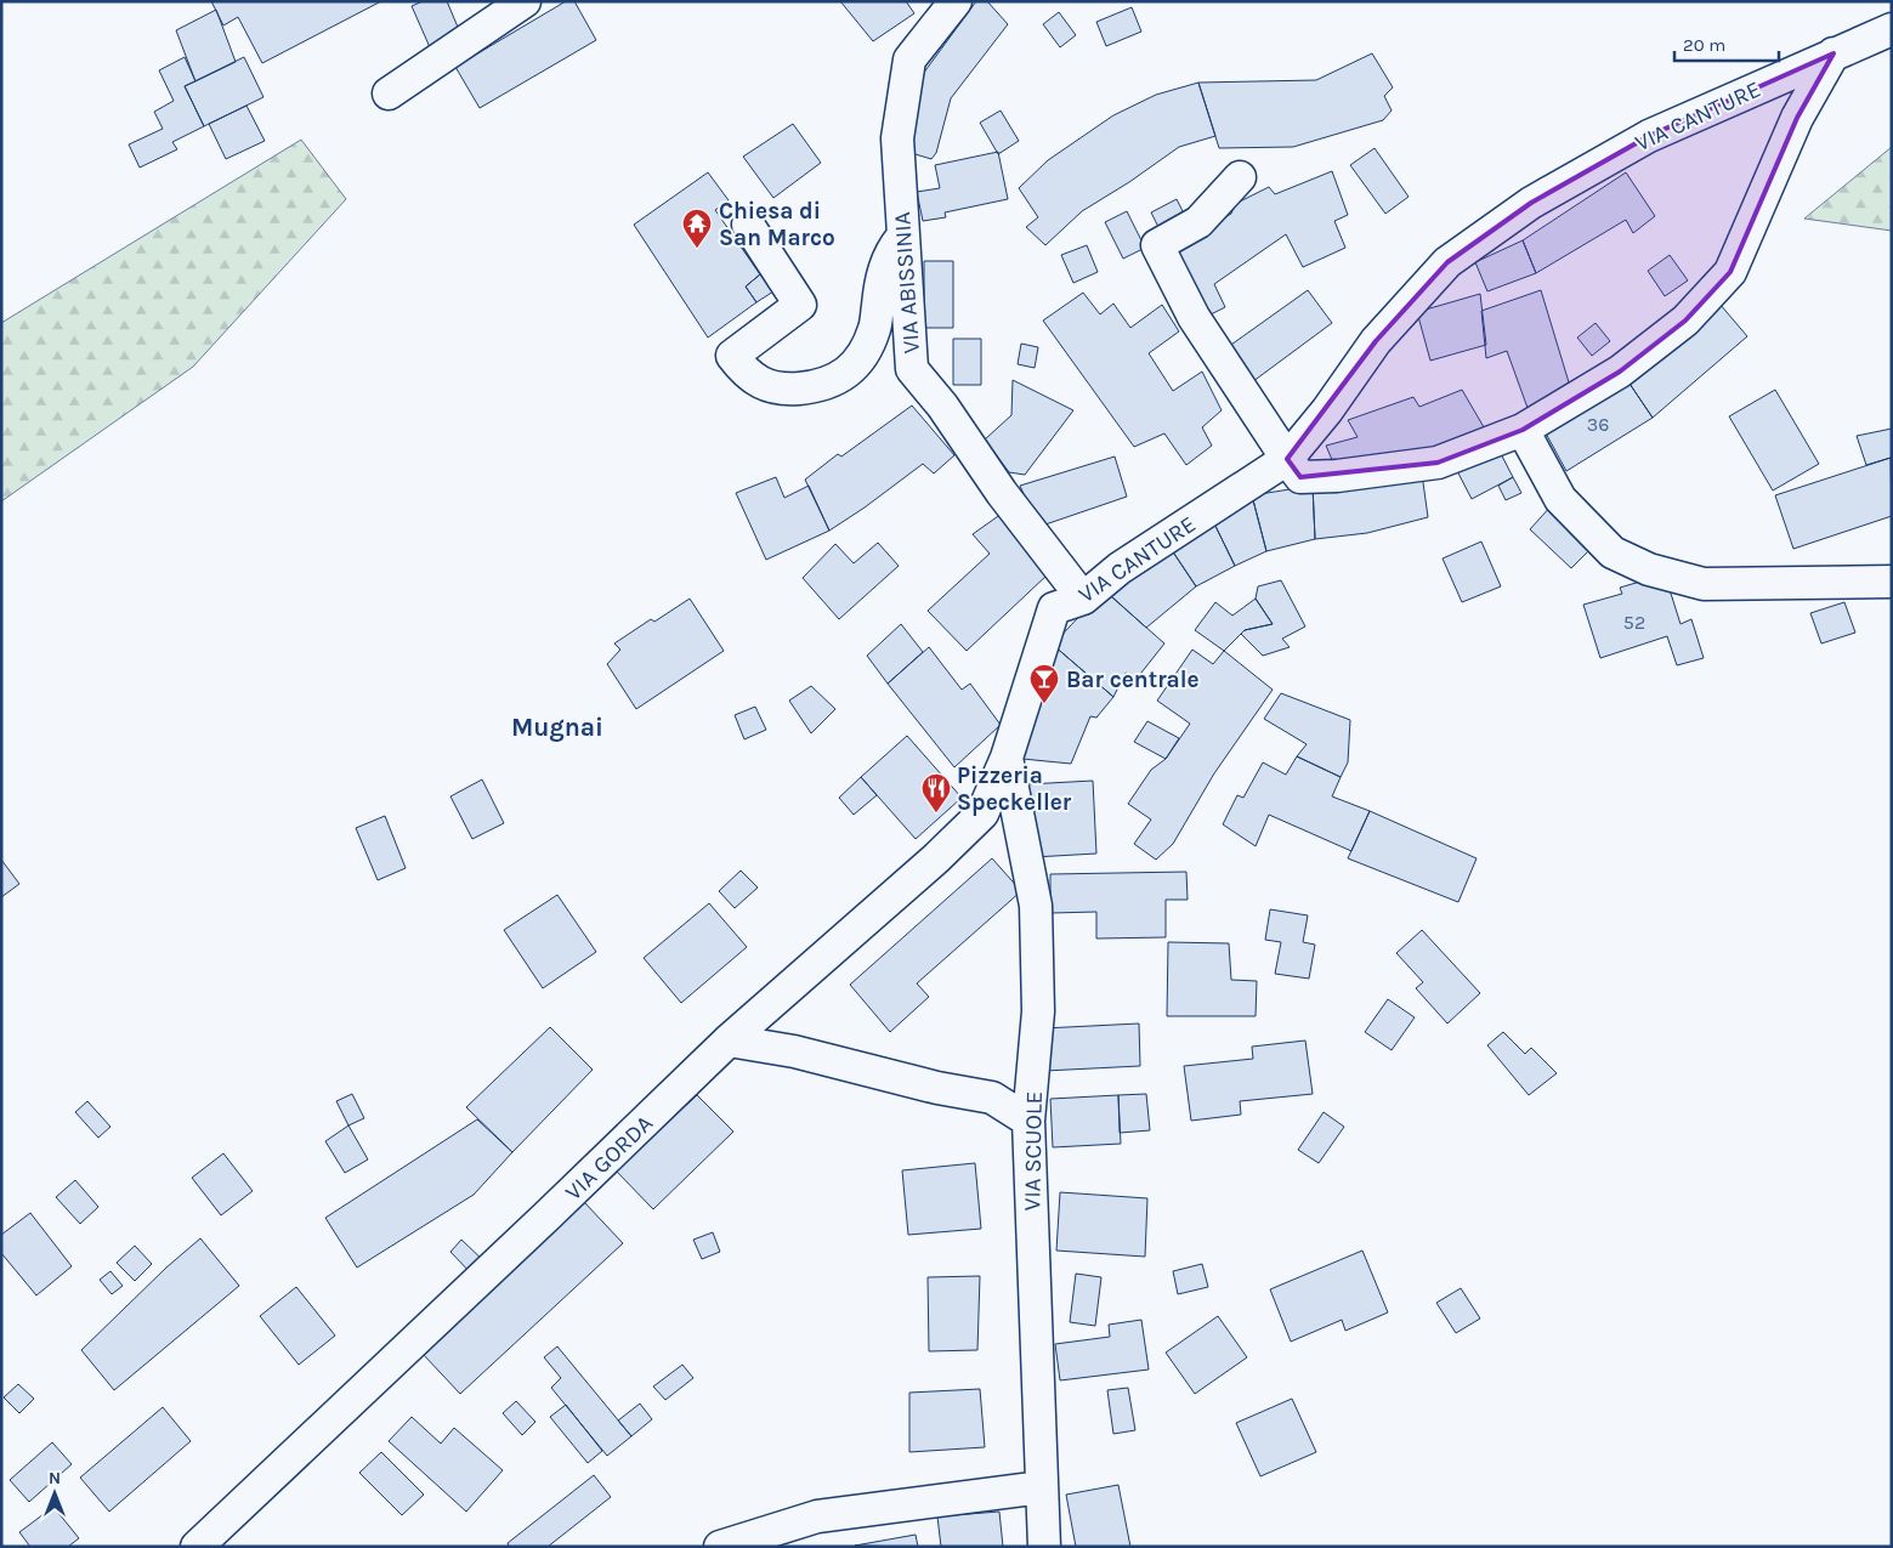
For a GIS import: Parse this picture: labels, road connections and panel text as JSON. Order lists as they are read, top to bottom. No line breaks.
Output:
{"streets":{"street":["VIA CANTURE","VIA ABISSINIA","VIA SCUOLE","VIA GORDA"]},"crossings":[["VIA CANTURE","VIA ABISSINIA"],["VIA CANTURE","VIA SCUOLE"],["VIA CANTURE","VIA GORDA"],["VIA SCUOLE","VIA GORDA"]],"districts":["Mugnai"],"places":{"temple":["Chiesa di San Marco"],"bar":["Bar centrale"],"restaurant":["Pizzeria Speckeller"]},"house_numbers":["36","52"],"scale_bar":"20 m","north":"top"}
